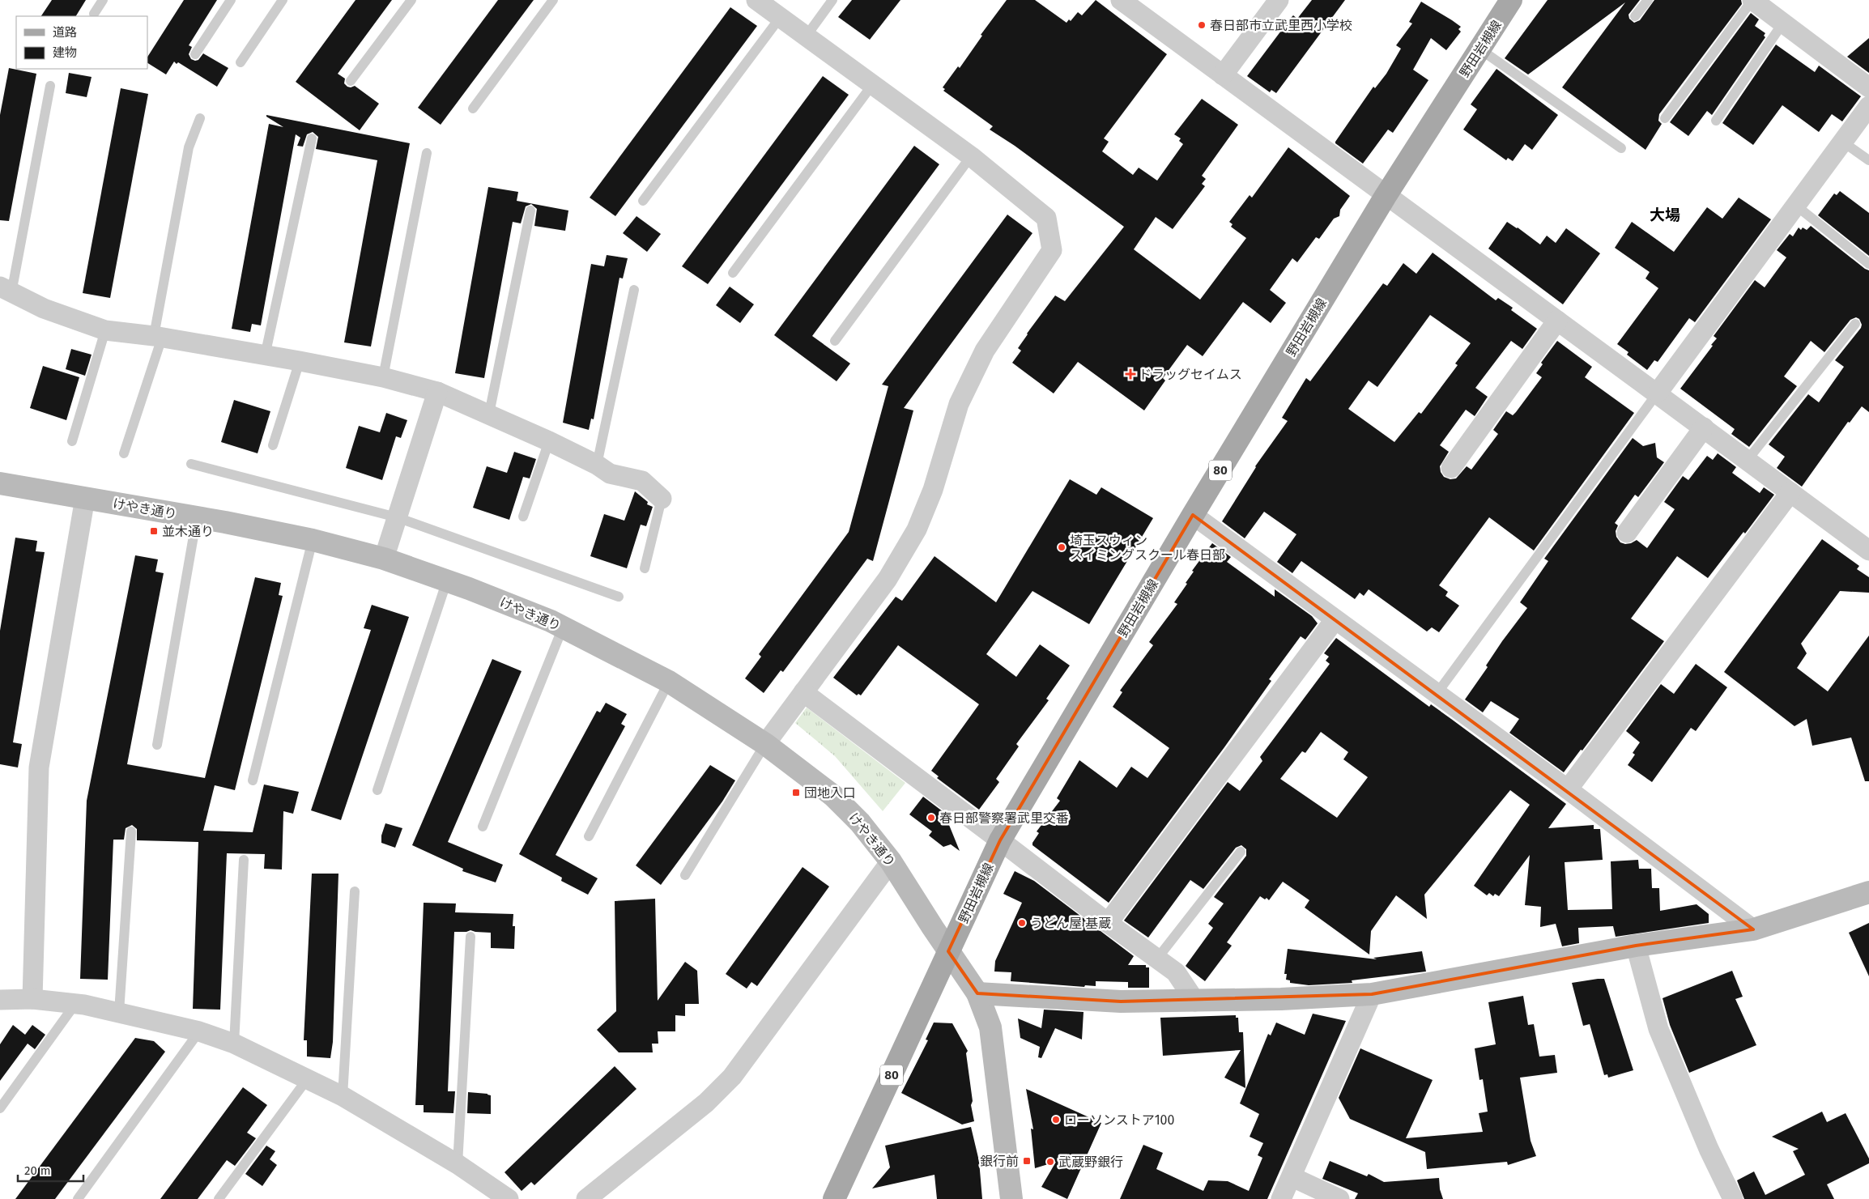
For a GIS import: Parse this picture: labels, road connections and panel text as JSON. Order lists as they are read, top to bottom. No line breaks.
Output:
{"streets":{"main road":["野田岩槻線","80"],"street":["けやき通り"]},"crossings":[["野田岩槻線","けやき通り"]],"districts":["大場"],"places":{"other":["春日部市立武里西小学校","埼玉スウィン スイミングスクール春日部","春日部警察署武里交番","うどん屋 基蔵","ローソンストア100","武蔵野銀行"],"health":["ドラッグセイムス"],"transit":["並木通り","団地入口","銀行前"]},"legend":["道路","建物"],"scale_bar":"20 m"}
